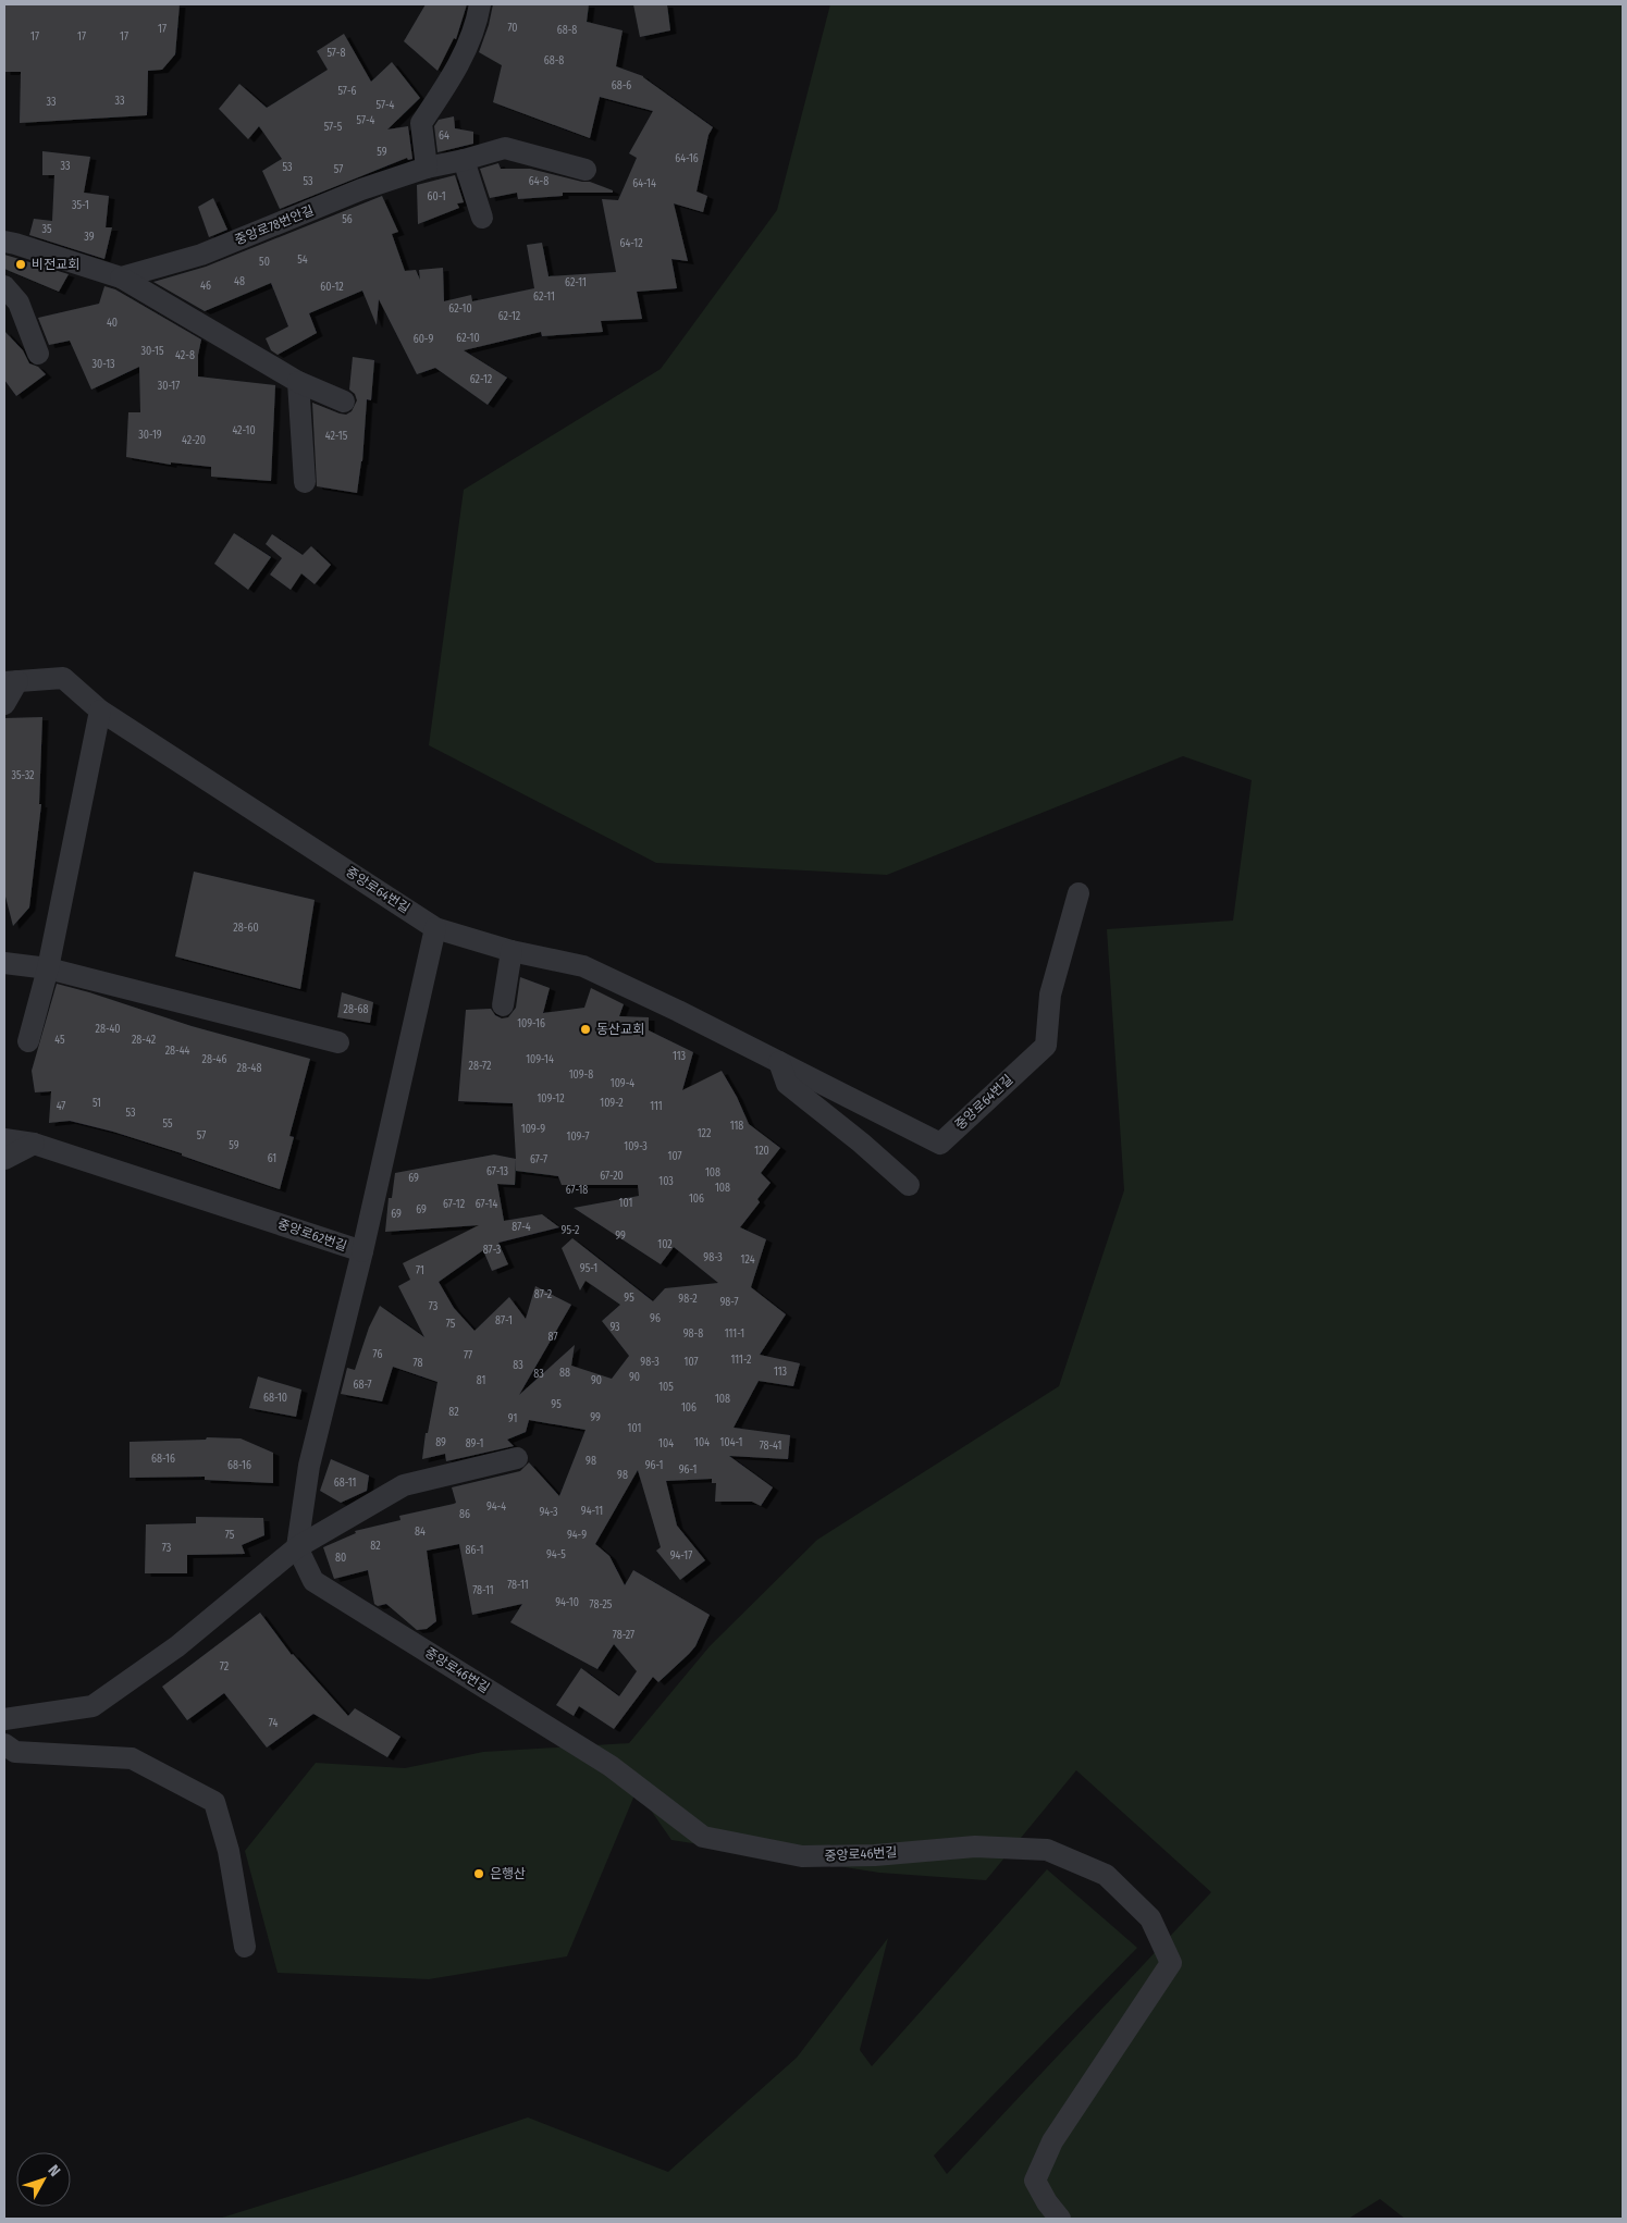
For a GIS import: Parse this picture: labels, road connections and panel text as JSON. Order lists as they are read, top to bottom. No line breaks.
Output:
{"streets":{"street":["중앙로78번안길","중앙로64번길","중앙로62번길","중앙로46번길"]},"crossings":[["중앙로62번길","중앙로46번길"]],"places":["비전교회","동산교회","은행산"],"house_numbers":["70","17","68-8","17","17","17","57-8","68-8","68-6","57-6","33","33","57-4","57-4","57-5","64","59","64-16","33","53","57","53","64-8","64-14","60-1","35-1","56","35","39","64-12","54","50","48","62-11","46","60-12","62-11","62-10","62-12","40","62-10","60-9","30-15","42-8","30-13","62-12","30-17","42-10","30-19","42-15","42-20","35-32","28-60","28-68","109-16","28-40","45","28-42","28-44","113","28-46","109-14","28-72","28-48","109-8","109-4","109-12","51","109-2","47","111","53","55","118","109-9","122","57","109-7","59","109-3","120","107","61","67-7","67-13","108","67-20","69","103","108","67-18","106","101","67-12","67-14","69","69","87-4","95-2","99","102","87-3","98-3","124","95-1","71","87-2","95","98-2","98-7","73","96","87-1","75","93","98-8","111-1","87","76","77","111-2","98-3","107","78","83","113","88","83","90","81","90","68-7","105","68-10","108","95","106","82","99","91","101","89","104","104-1","89-1","104","78-41","68-16","98","68-16","96-1","96-1","98","68-11","94-4","94-11","94-3","86","84","75","94-9","82","73","86-1","94-5","94-17","80","78-11","78-11","94-10","78-25","78-27","72","74"],"north":"top right"}
